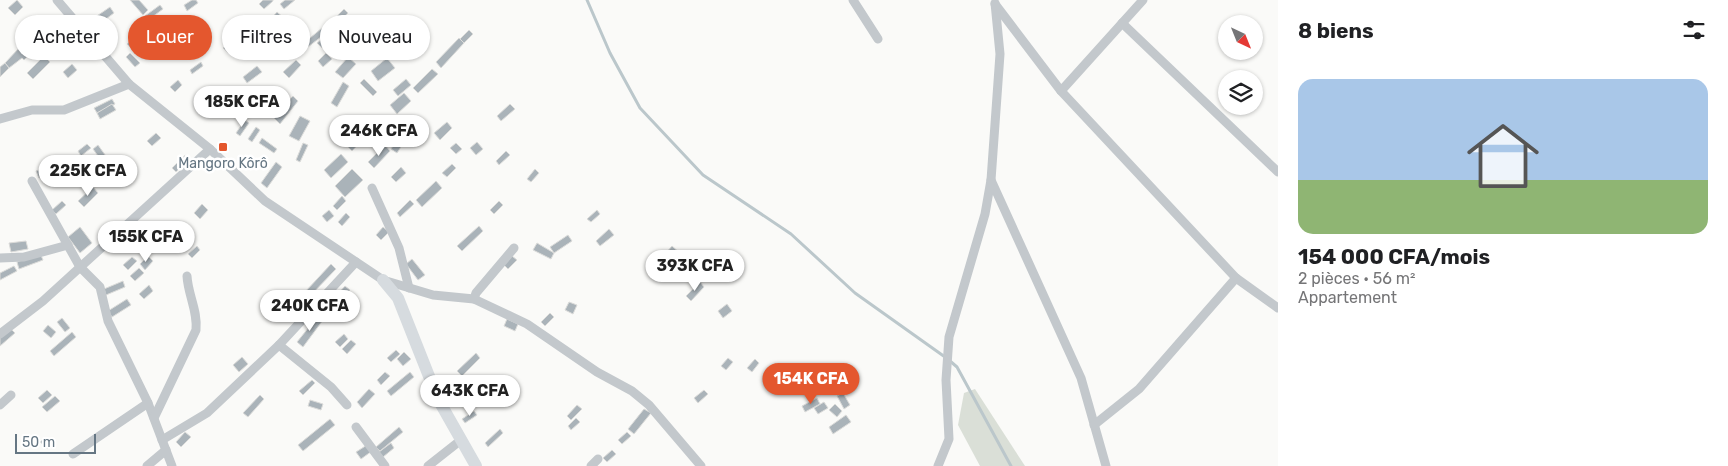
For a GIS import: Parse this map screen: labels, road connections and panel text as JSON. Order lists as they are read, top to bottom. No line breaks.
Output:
{"places":{"transit":["Mangoro Kôrô"]},"scale_bar":"50 m","north":"bottom right","page":{"heading":"8 biens","chip":["Acheter","Louer","Filtres","Nouveau"],"list":[{"name":"154 000 CFA/mois","note":"2 pièces · 56 m² · Appartement"}],"price":["185K CFA","246K CFA","225K CFA","155K CFA","393K CFA","240K CFA","154K CFA","643K CFA"],"scale":"50 m"}}
